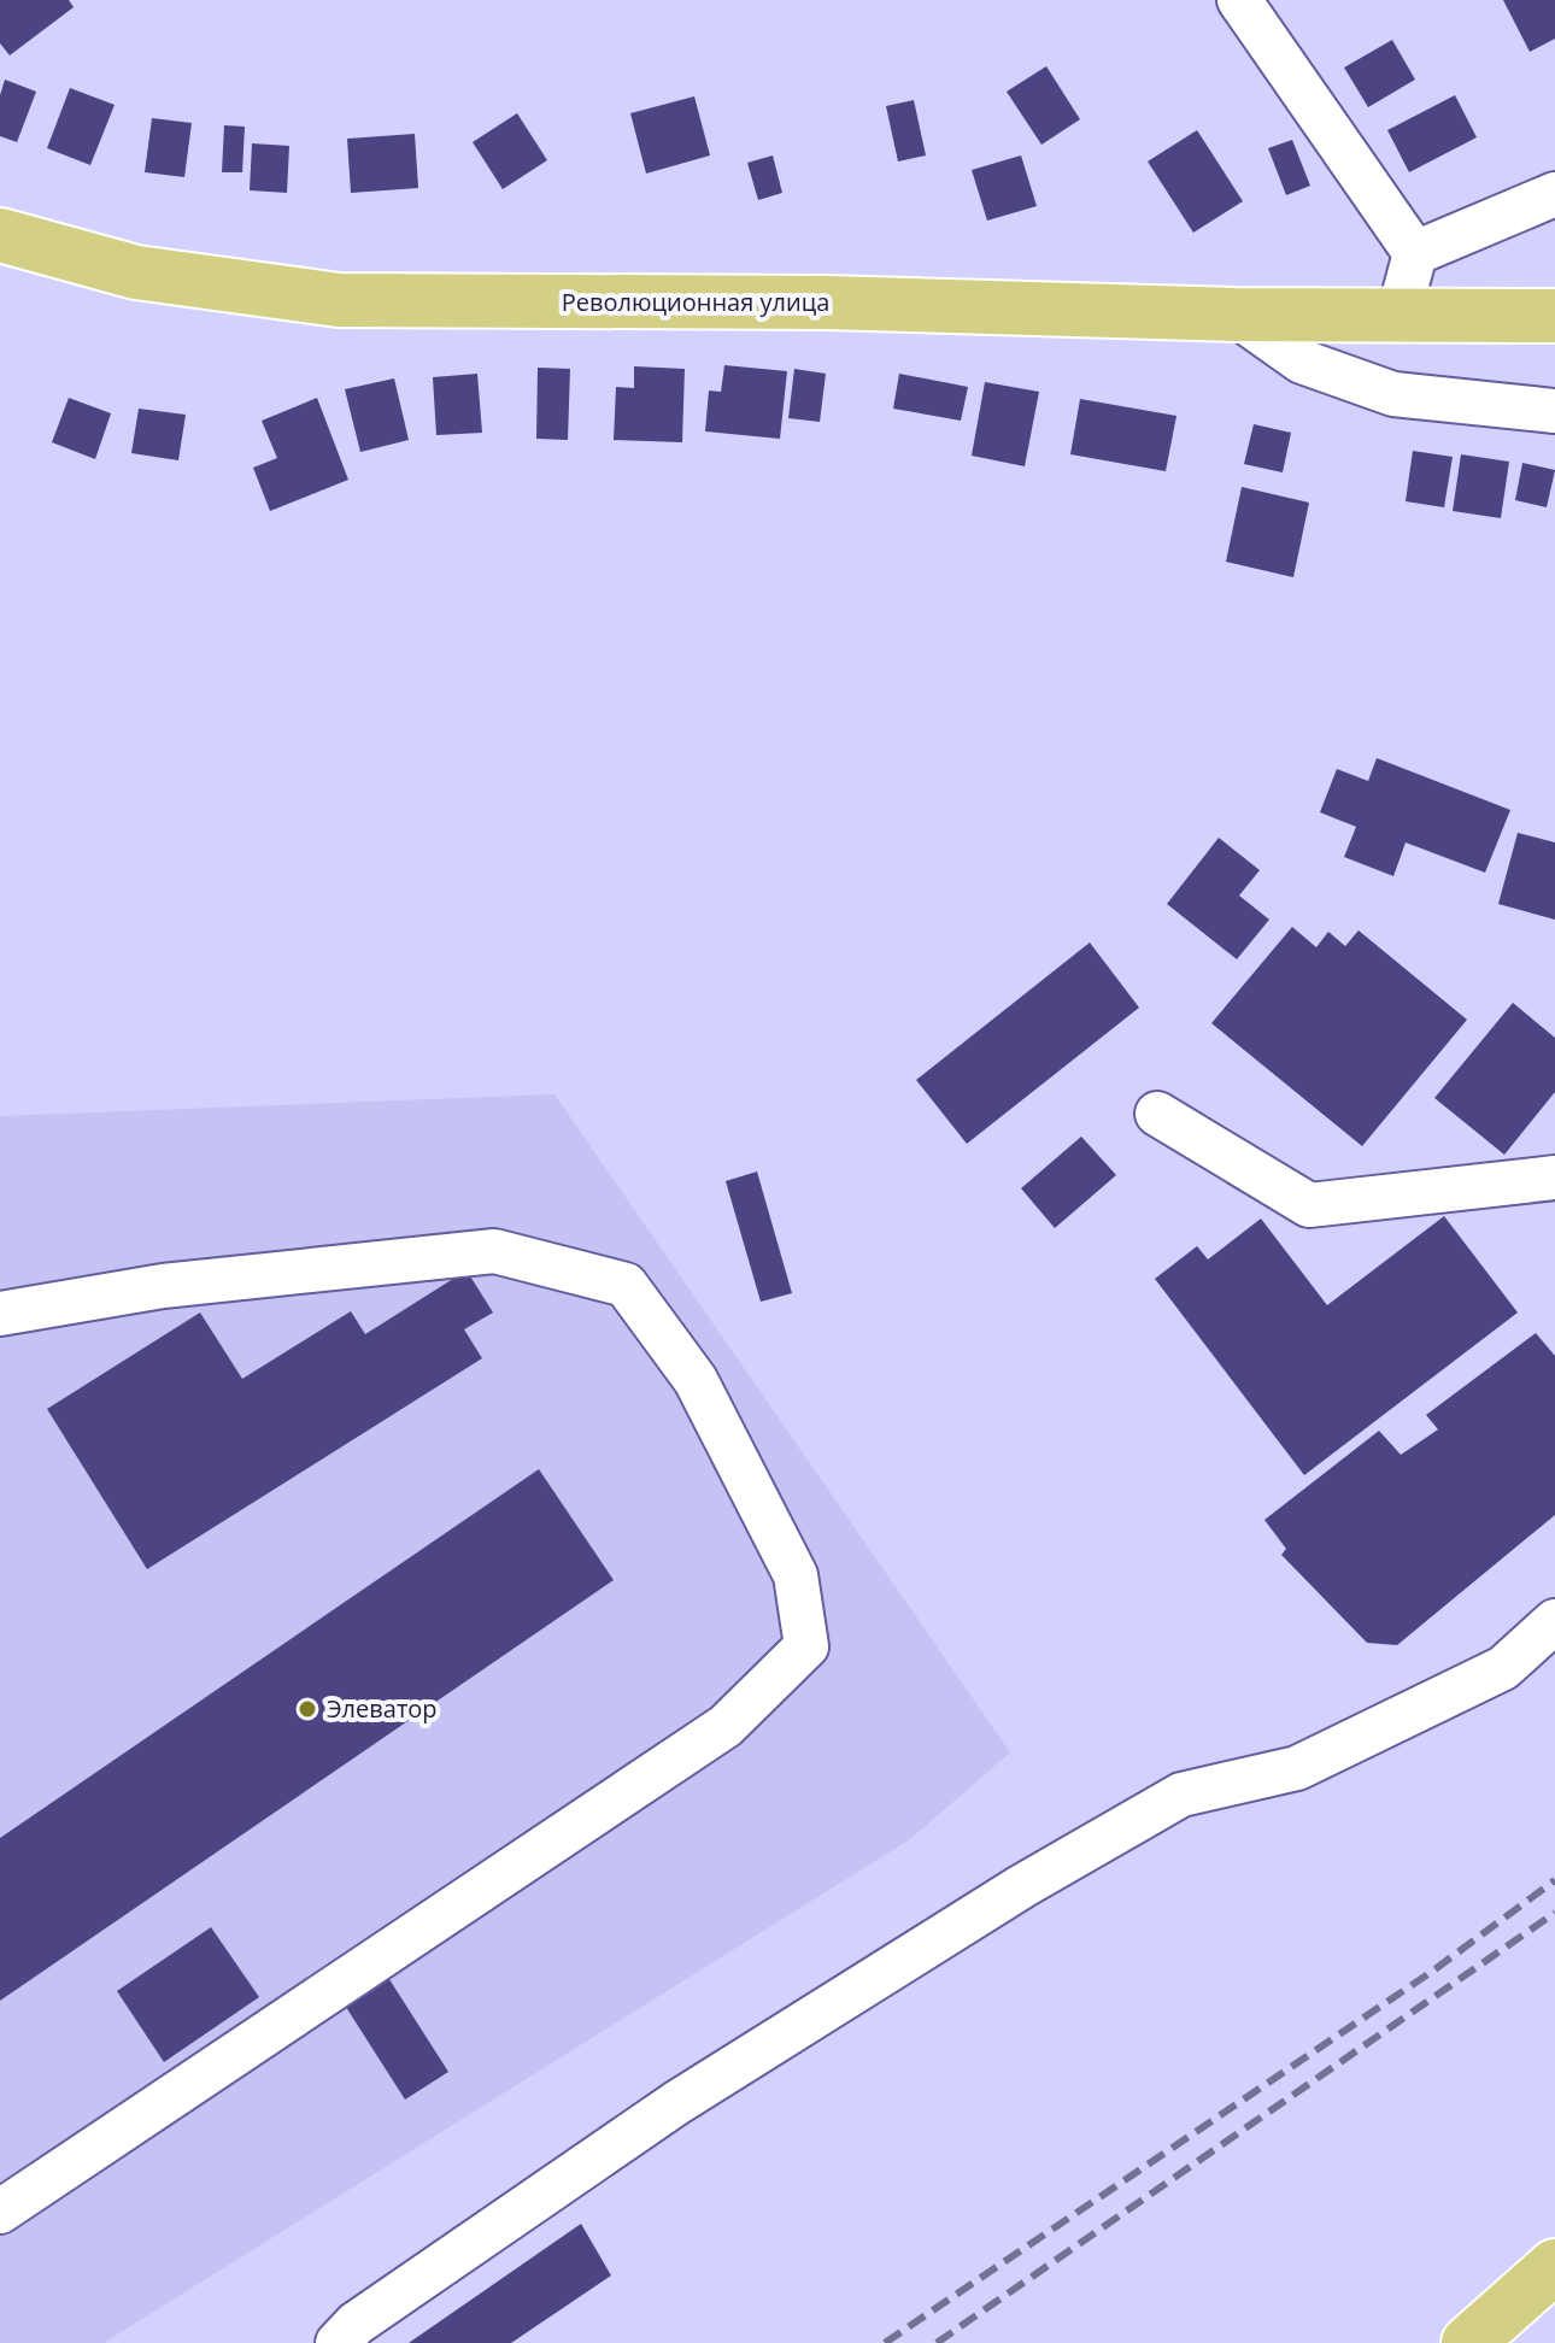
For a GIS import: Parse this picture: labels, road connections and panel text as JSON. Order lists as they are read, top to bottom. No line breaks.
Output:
{"streets":{"main road":["Революционная улица"]},"places":["Элеватор"]}
